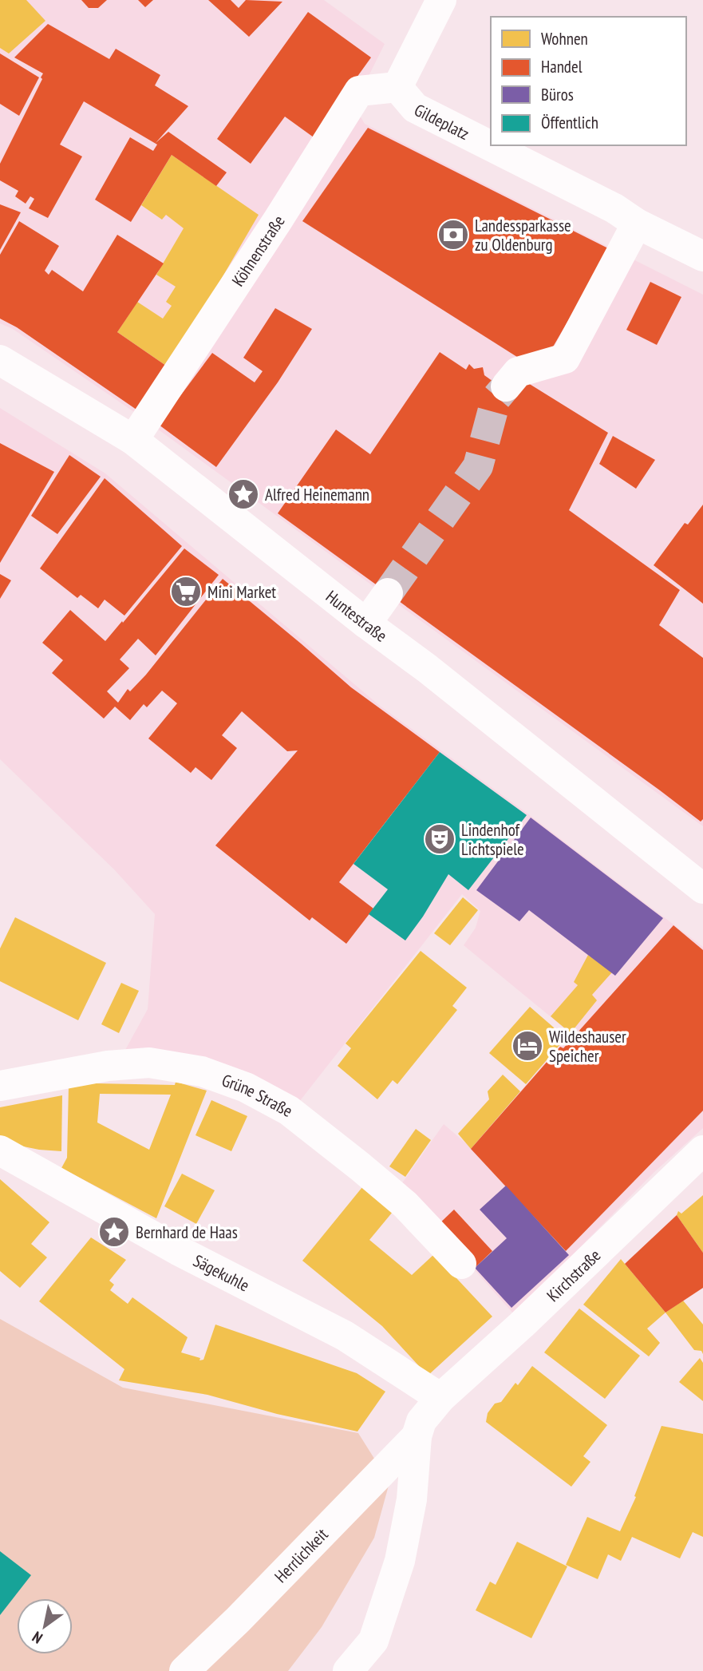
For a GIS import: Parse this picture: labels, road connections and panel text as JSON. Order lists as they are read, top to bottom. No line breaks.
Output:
{"streets":{"street":["Gildeplatz","Köhnenstraße","Huntestraße","Grüne Straße","Sägekuhle","Kirchstraße","Herrlichkeit"]},"crossings":[["Gildeplatz","Köhnenstraße"],["Köhnenstraße","Huntestraße"],["Sägekuhle","Kirchstraße"],["Sägekuhle","Herrlichkeit"],["Kirchstraße","Herrlichkeit"]],"places":{"bank":["Landessparkasse zu Oldenburg"],"place":["Alfred Heinemann","Bernhard de Haas"],"supermarket":["Mini Market"],"theatre":["Lindenhof Lichtspiele"],"hotel":["Wildeshauser Speicher"]},"legend":["Wohnen","Handel","Büros","Öffentlich"],"north":"bottom left"}
